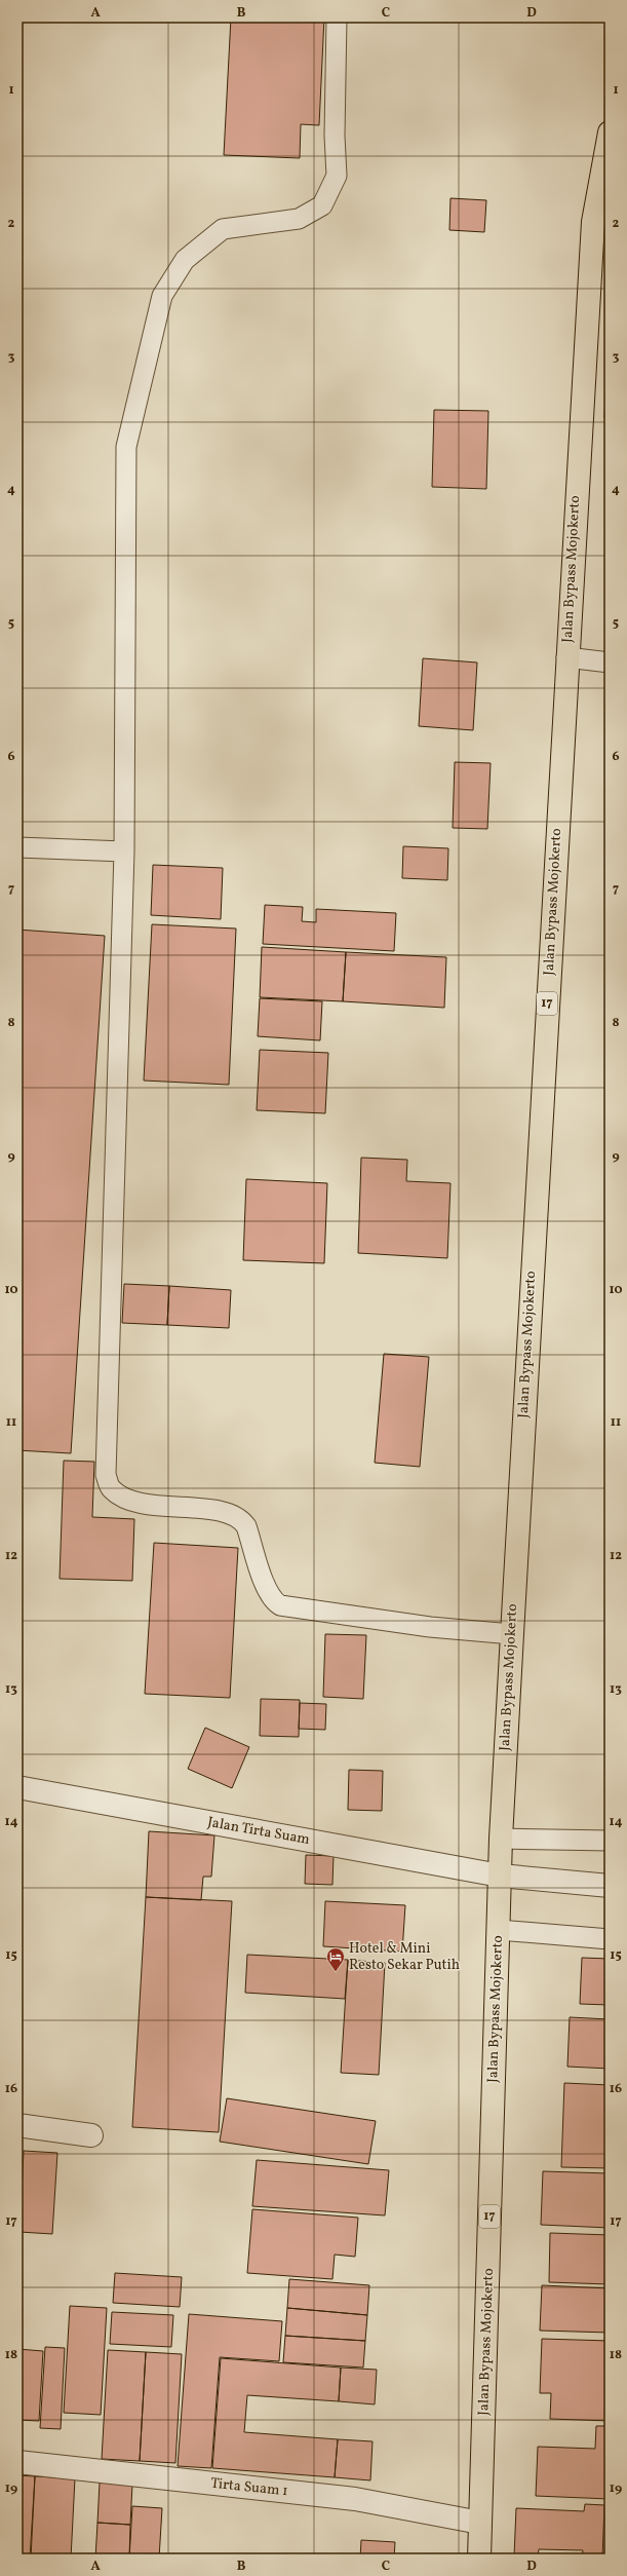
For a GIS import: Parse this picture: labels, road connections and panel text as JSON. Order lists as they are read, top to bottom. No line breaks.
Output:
{"streets":{"highway":["Jalan Bypass Mojokerto","17"],"street":["Jalan Tirta Suam","Tirta Suam 1"]},"crossings":[["Jalan Bypass Mojokerto","Jalan Tirta Suam"],["Jalan Bypass Mojokerto","Tirta Suam 1"]],"places":{"hotel":["Hotel & Mini Resto Sekar Putih"]},"grid":{"columns":["A","B","C","D"],"rows":["1","2","3","4","5","6","7","8","9","10","11","12","13","14","15","16","17","18","19"]}}
